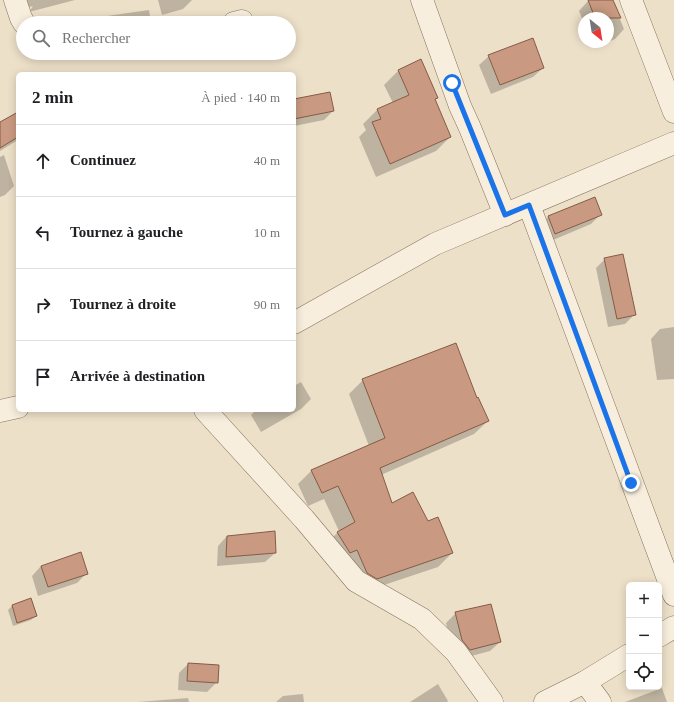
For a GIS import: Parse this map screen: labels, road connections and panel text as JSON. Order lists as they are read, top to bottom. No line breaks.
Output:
{"north":"bottom right","page":{"search":"Rechercher","heading":["2 min","À pied · 140 m"],"list":[["Continuez","40 m"],["Tournez à gauche","10 m"],["Tournez à droite","90 m"],"Arrivée à destination"],"map_buttons":["+","−"]}}
